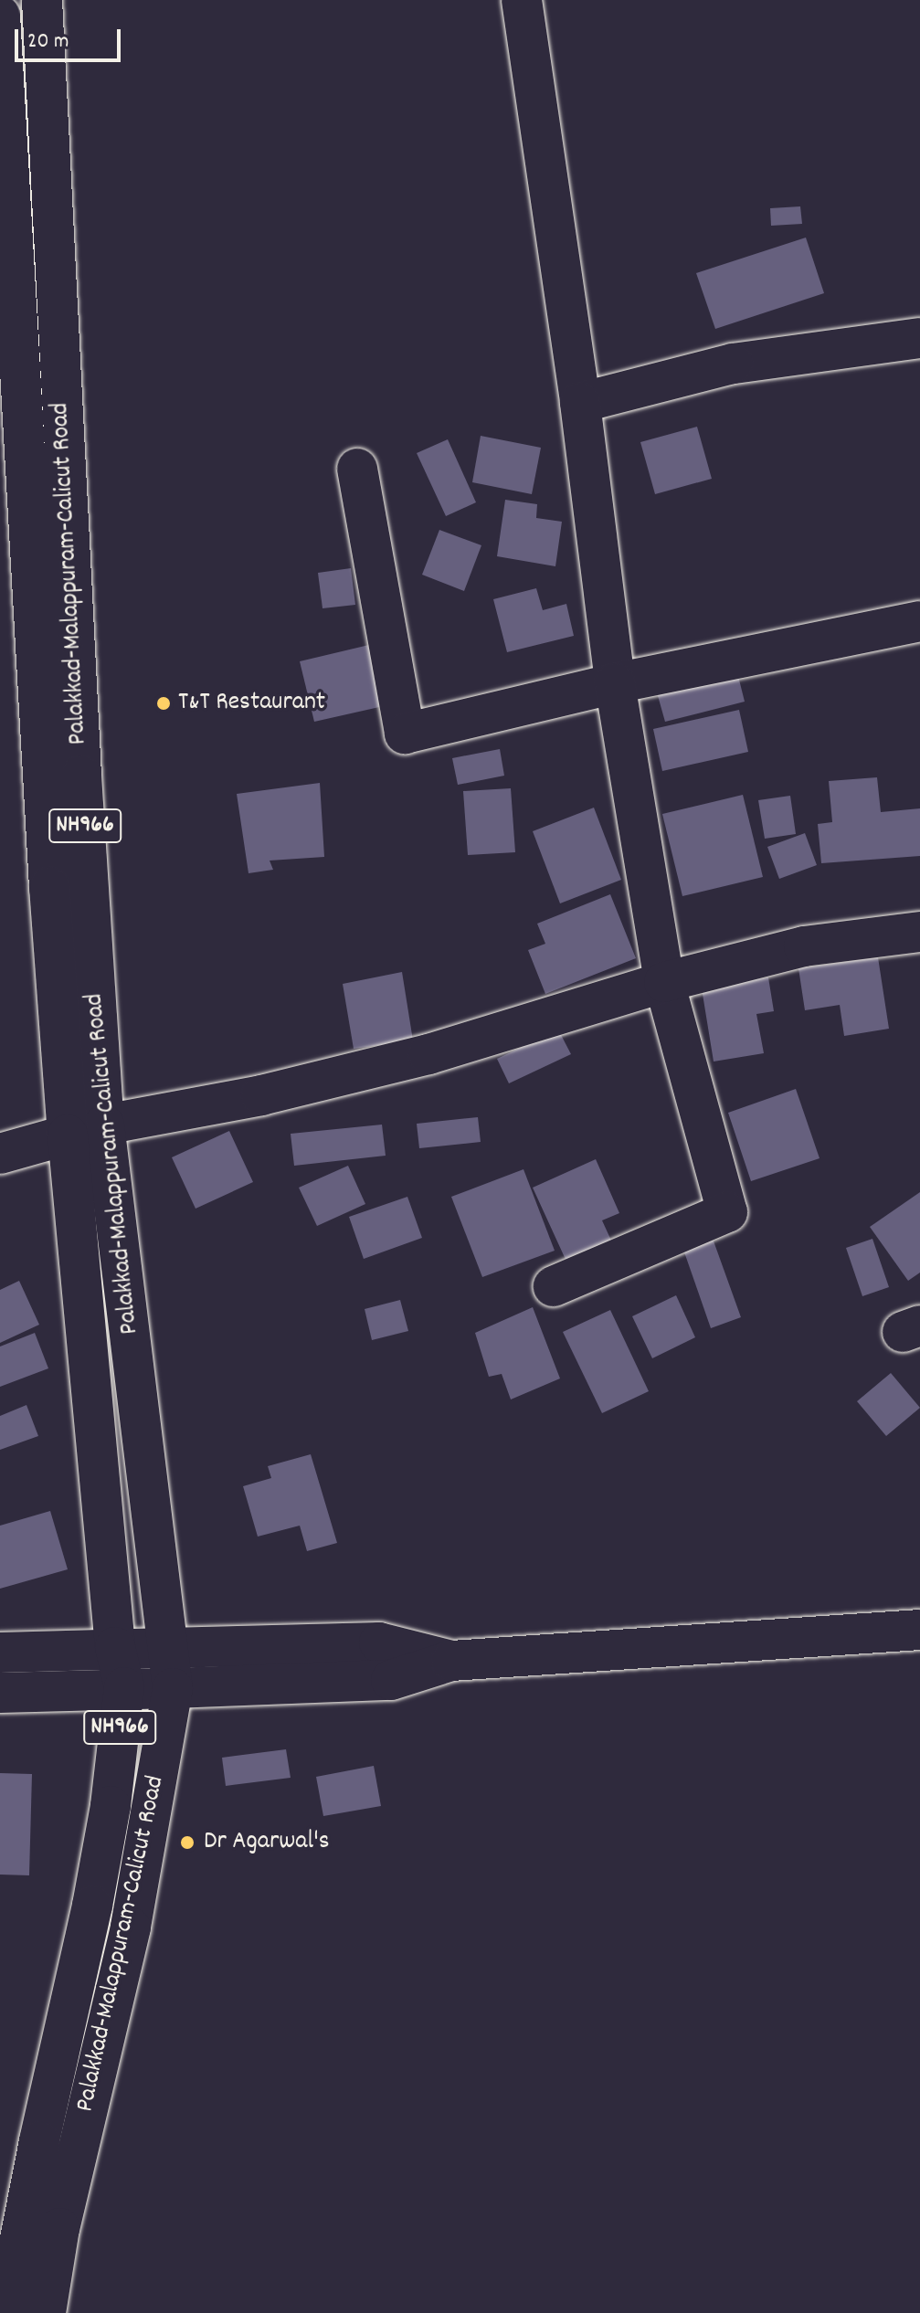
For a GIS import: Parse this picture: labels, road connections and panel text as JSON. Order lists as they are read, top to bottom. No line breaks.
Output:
{"streets":{"main road":["Palakkad-Malappuram-Calicut Road","NH966"]},"places":["T&T Restaurant","Dr Agarwal's"],"scale_bar":"20 m"}
